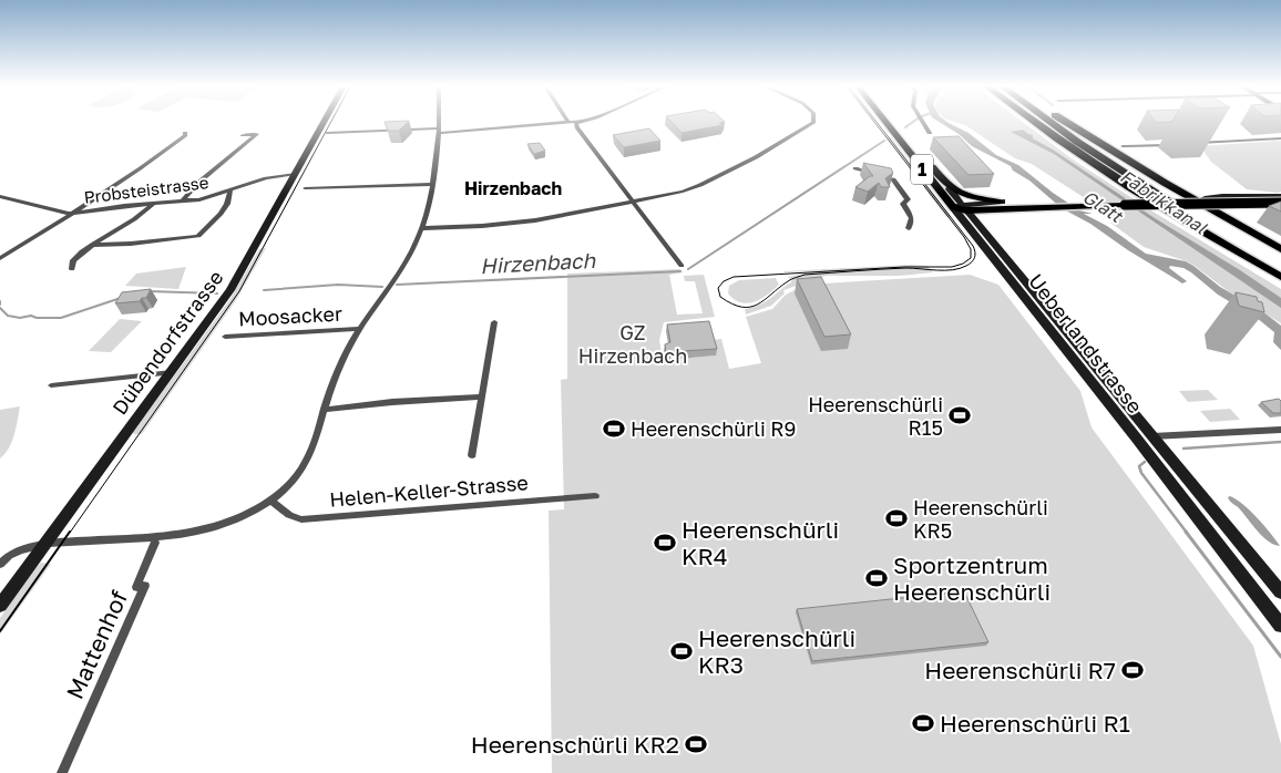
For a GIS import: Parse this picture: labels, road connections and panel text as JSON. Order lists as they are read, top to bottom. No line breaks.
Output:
{"streets":{"main road":["1","Dübendorfstrasse","Ueberlandstrasse"],"street":["Probsteistrasse","Moosacker","Helen-Keller-Strasse","Mattenhof"]},"crossings":[["1","Ueberlandstrasse"],["Probsteistrasse","Dübendorfstrasse"]],"districts":["Hirzenbach"],"water":["Fabrikkanal","Glatt","Hirzenbach"],"parks":["GZ Hirzenbach"],"places":{"sports":["Heerenschürli R15","Heerenschürli R9","Heerenschürli KR5","Heerenschürli KR4","Sportzentrum Heerenschürli","Heerenschürli KR3","Heerenschürli R7","Heerenschürli R1","Heerenschürli KR2"]}}
